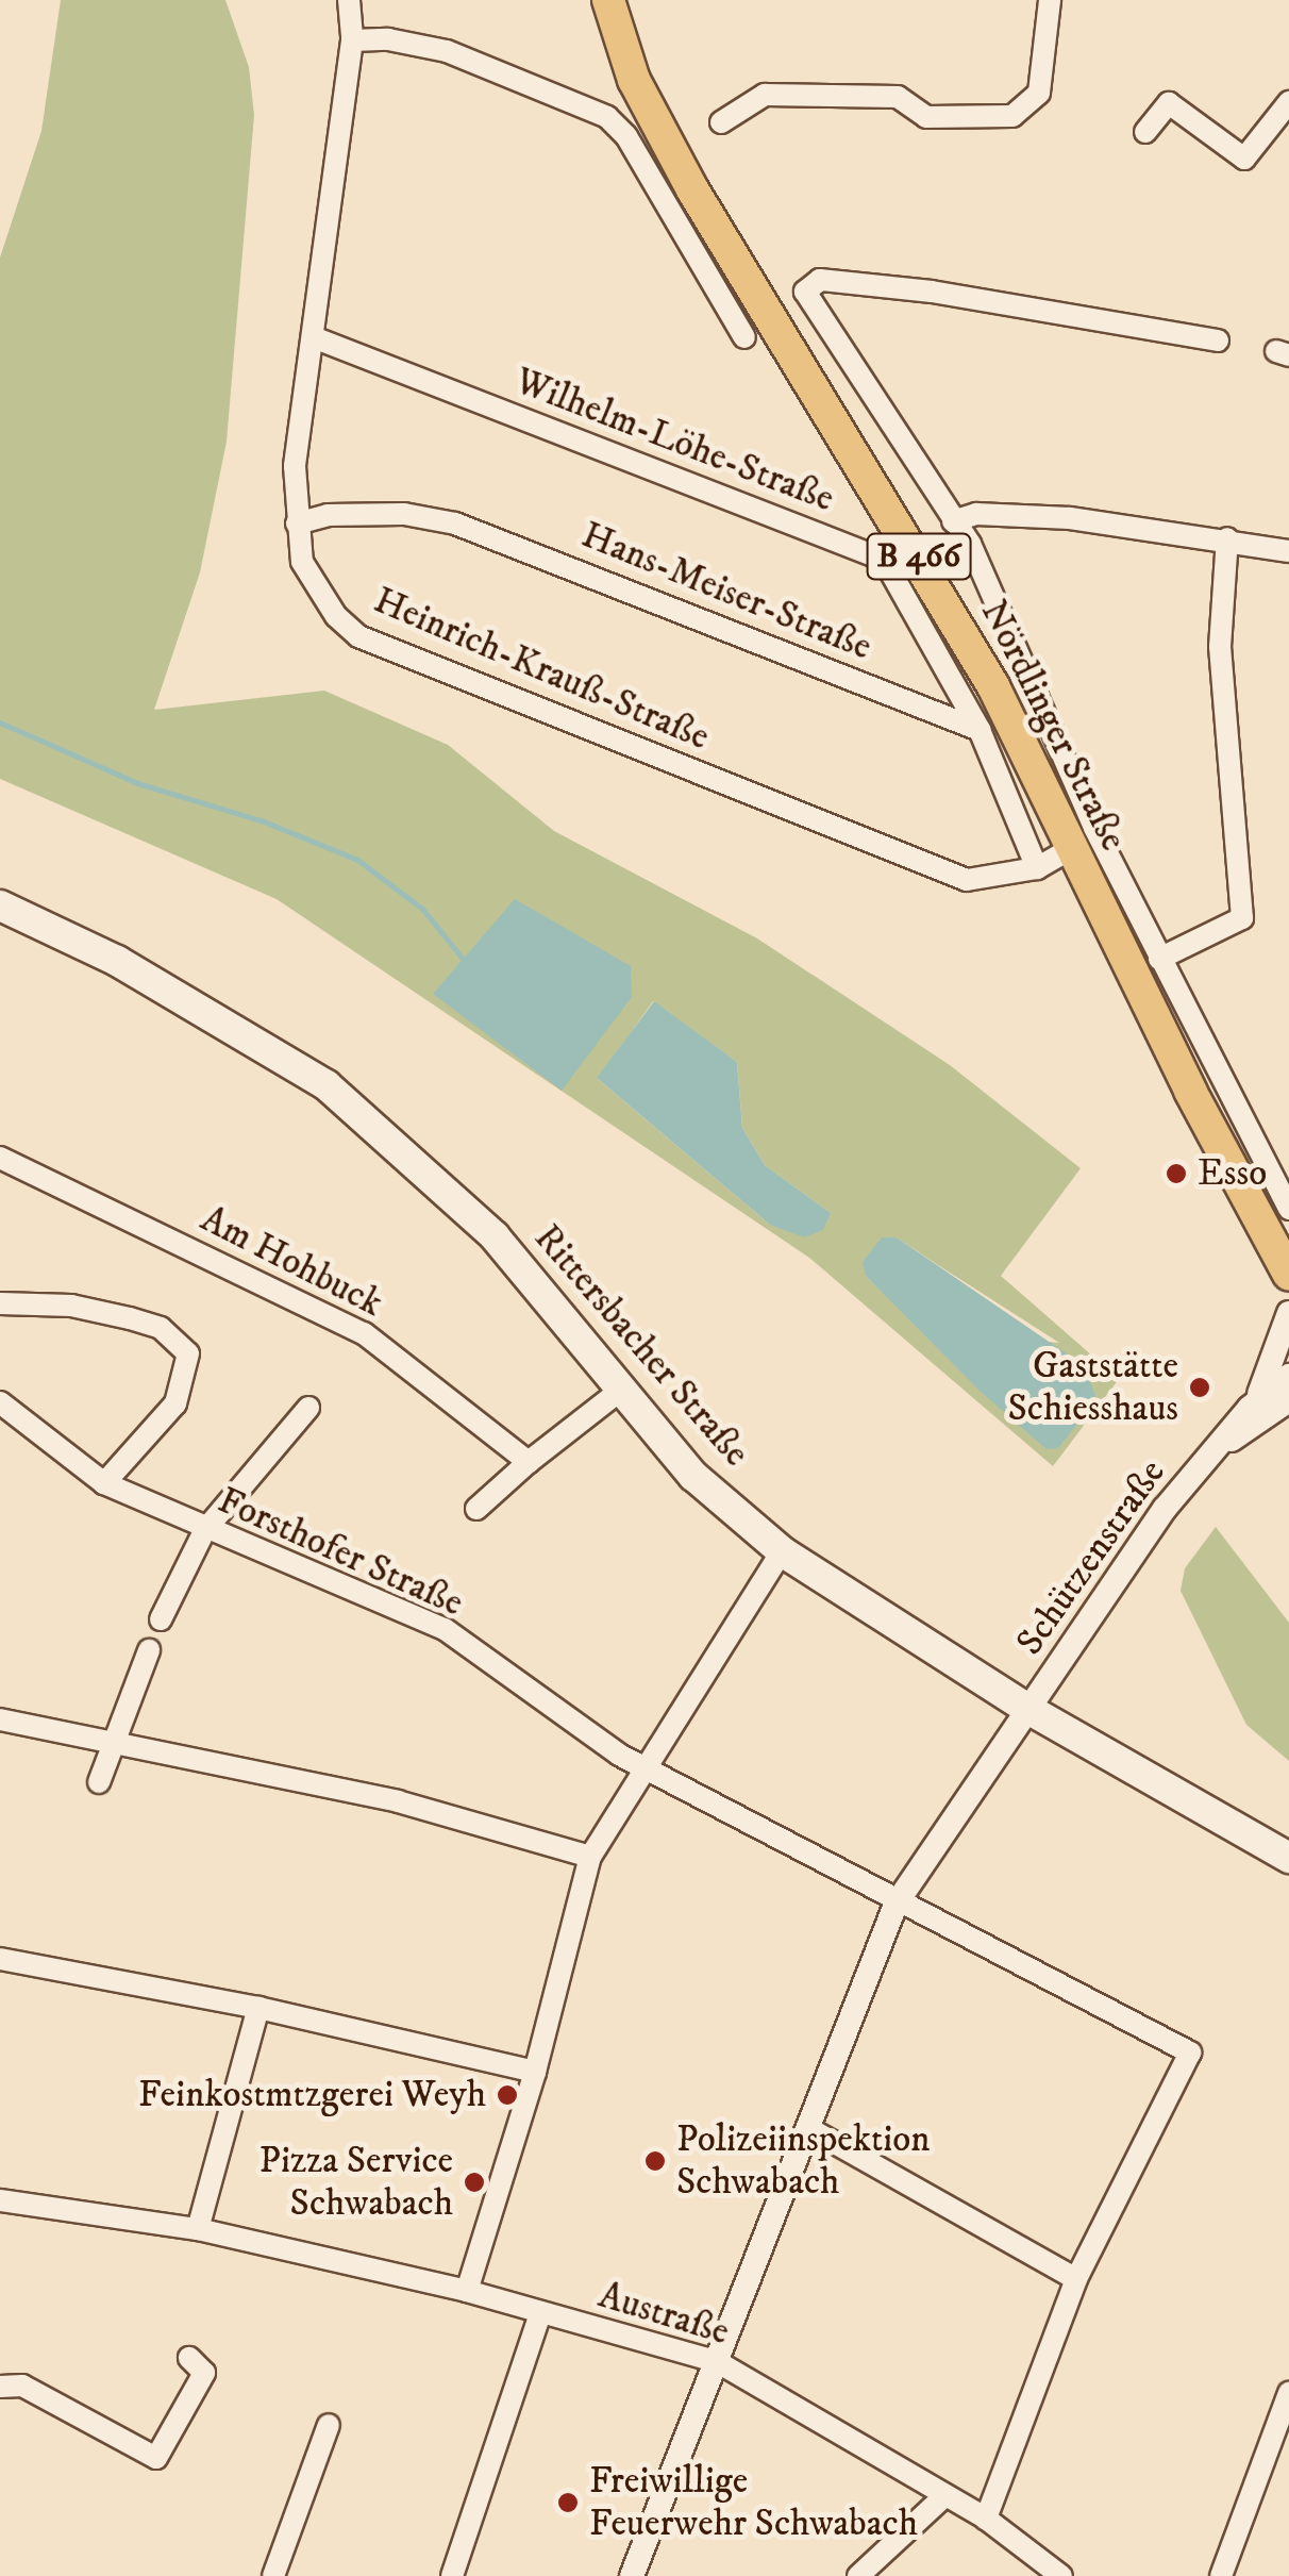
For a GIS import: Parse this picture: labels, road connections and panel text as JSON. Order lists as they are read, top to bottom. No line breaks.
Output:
{"streets":{"main road":["B 466","Nördlinger Straße","Rittersbacher Straße"],"street":["Wilhelm-Löhe-Straße","Hans-Meiser-Straße","Heinrich-Krauß-Straße","Am Hohbuck","Forsthofer Straße","Schützenstraße","Austraße"]},"crossings":[["Wilhelm-Löhe-Straße","Hans-Meiser-Straße"],["Wilhelm-Löhe-Straße","Heinrich-Krauß-Straße"],["Hans-Meiser-Straße","Heinrich-Krauß-Straße"],["Heinrich-Krauß-Straße","Nördlinger Straße"],["Rittersbacher Straße","Schützenstraße"],["Forsthofer Straße","Schützenstraße"],["Schützenstraße","Austraße"]],"places":["Esso","Gaststätte Schiesshaus","Feinkostmtzgerei Weyh","Polizeiinspektion Schwabach","Pizza Service Schwabach","Freiwillige Feuerwehr Schwabach"]}
